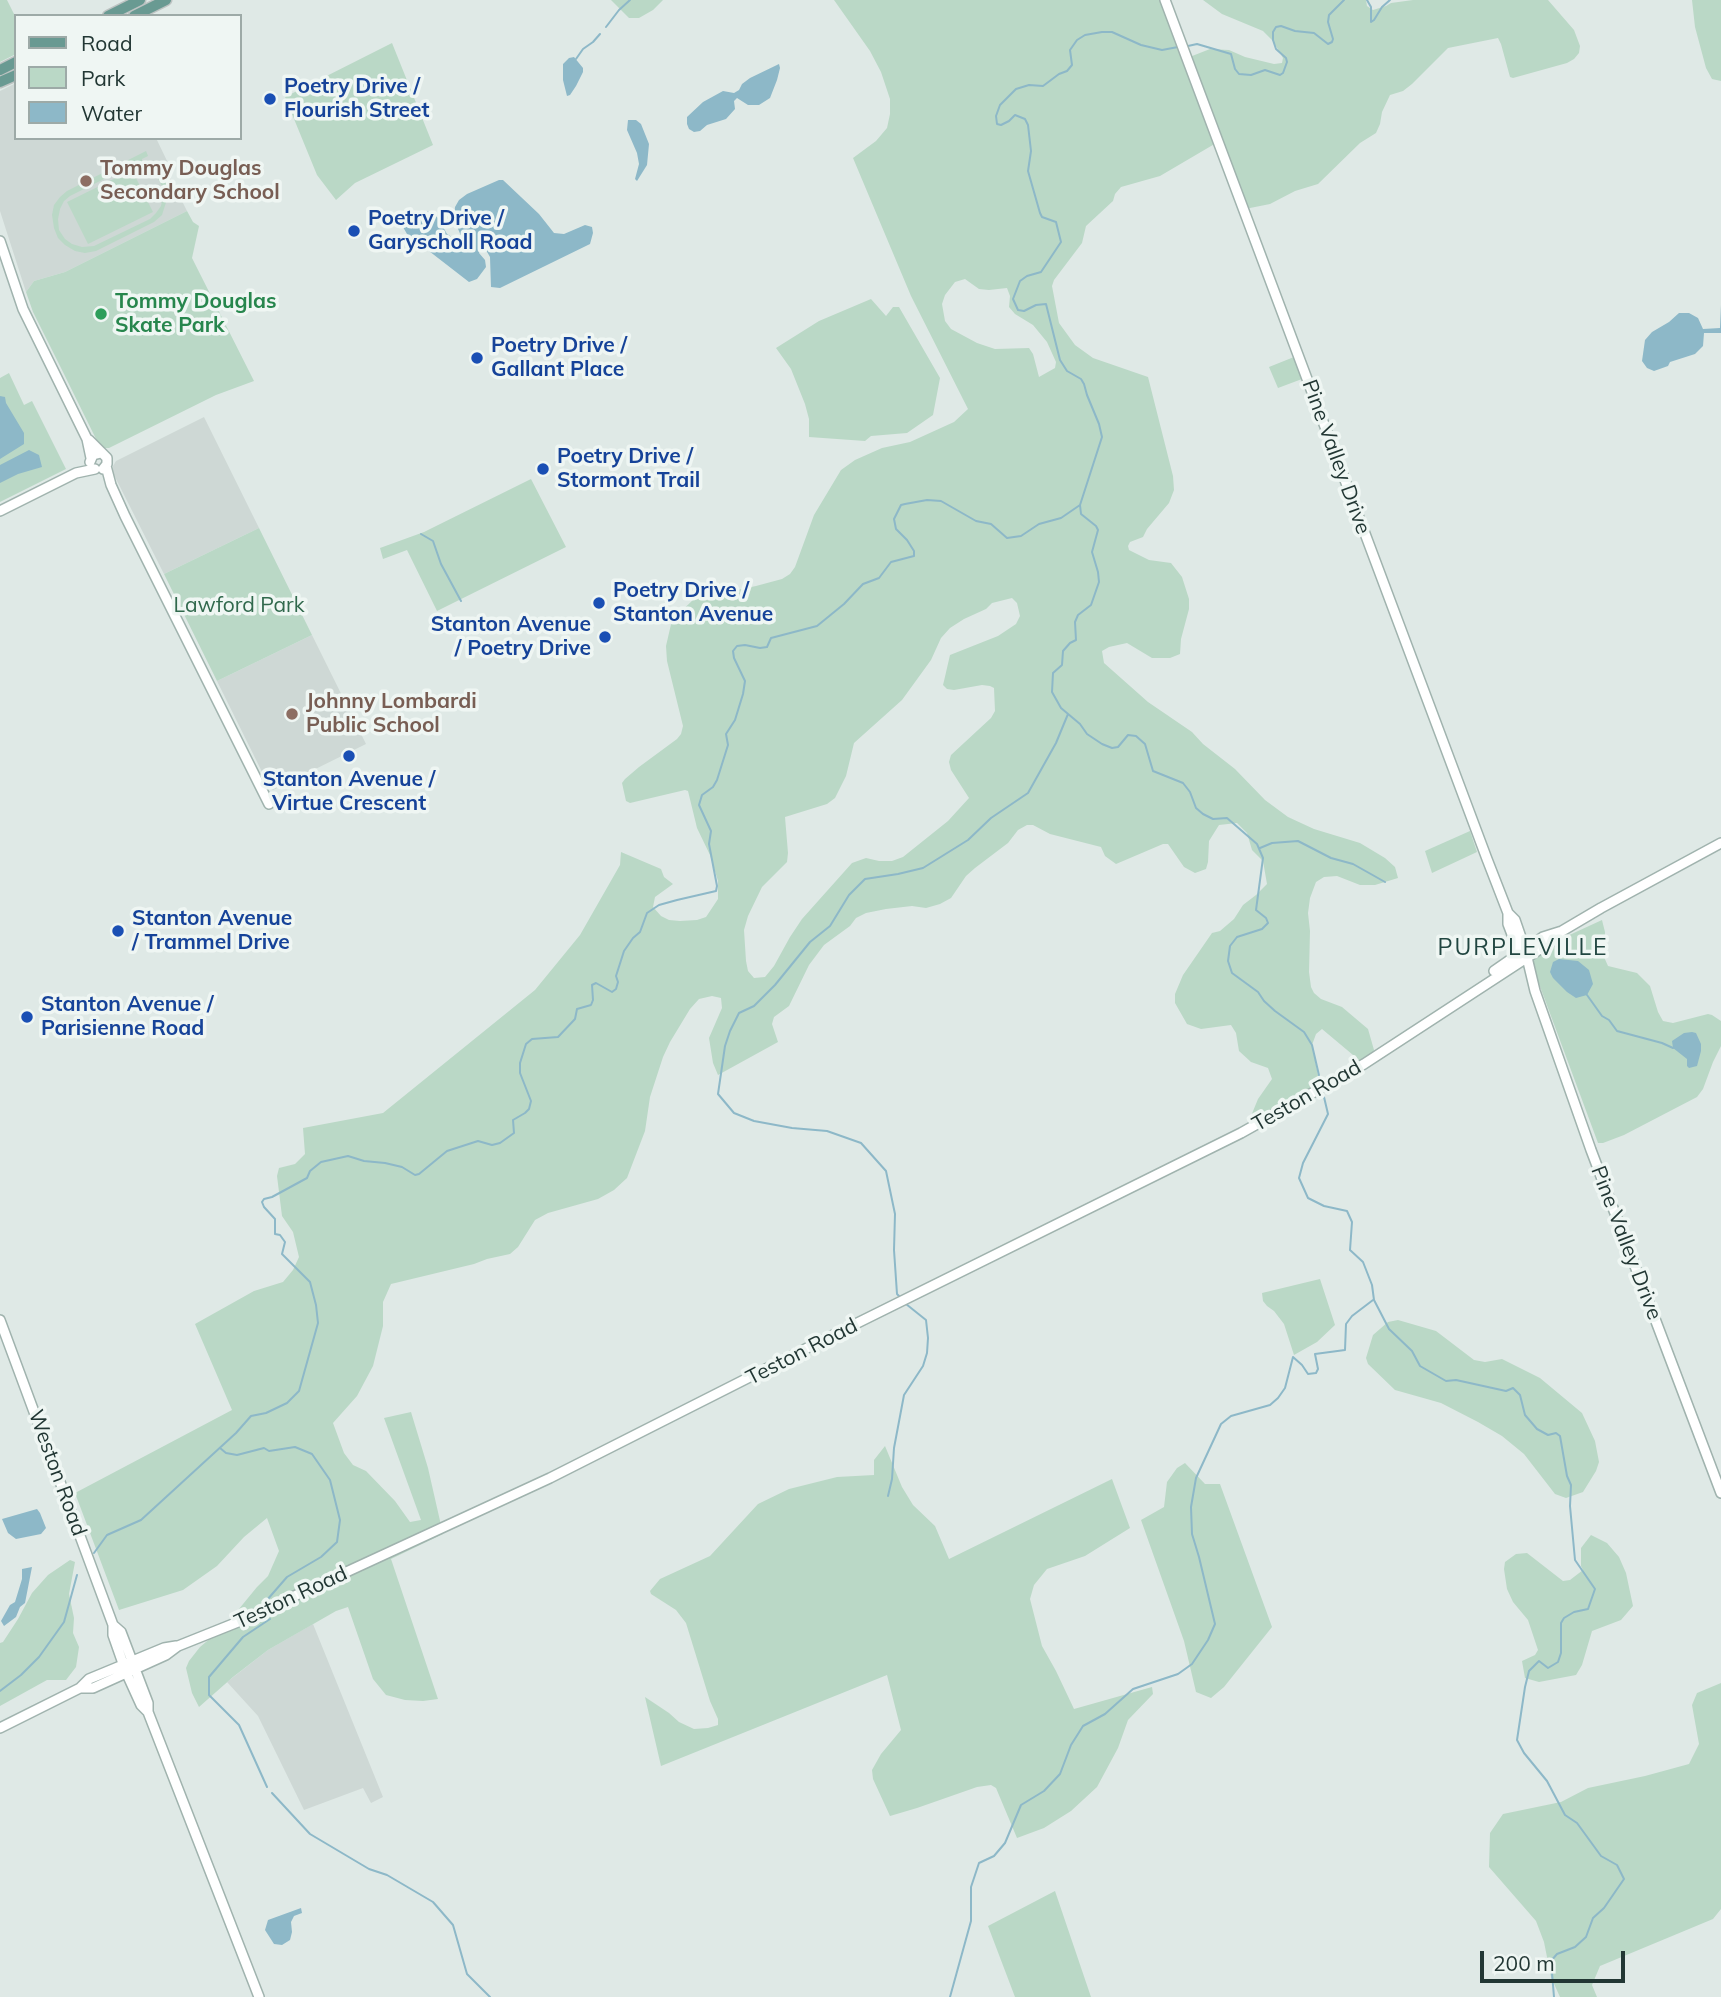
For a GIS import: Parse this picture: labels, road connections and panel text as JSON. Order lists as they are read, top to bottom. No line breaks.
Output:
{"streets":{"street":["Pine Valley Drive","Teston Road","Weston Road"]},"crossings":[["Pine Valley Drive","Teston Road"],["Teston Road","Weston Road"]],"districts":["PURPLEVILLE"],"parks":["Lawford Park"],"places":["Poetry Drive / Flourish Street","Tommy Douglas Secondary School","Poetry Drive / Garyscholl Road","Tommy Douglas Skate Park","Poetry Drive / Gallant Place","Poetry Drive / Stormont Trail","Poetry Drive / Stanton Avenue","Stanton Avenue / Poetry Drive","Johnny Lombardi Public School","Stanton Avenue / Virtue Crescent","Stanton Avenue / Trammel Drive","Stanton Avenue / Parisienne Road"],"legend":["Road","Park","Water"],"scale_bar":"200 m"}
